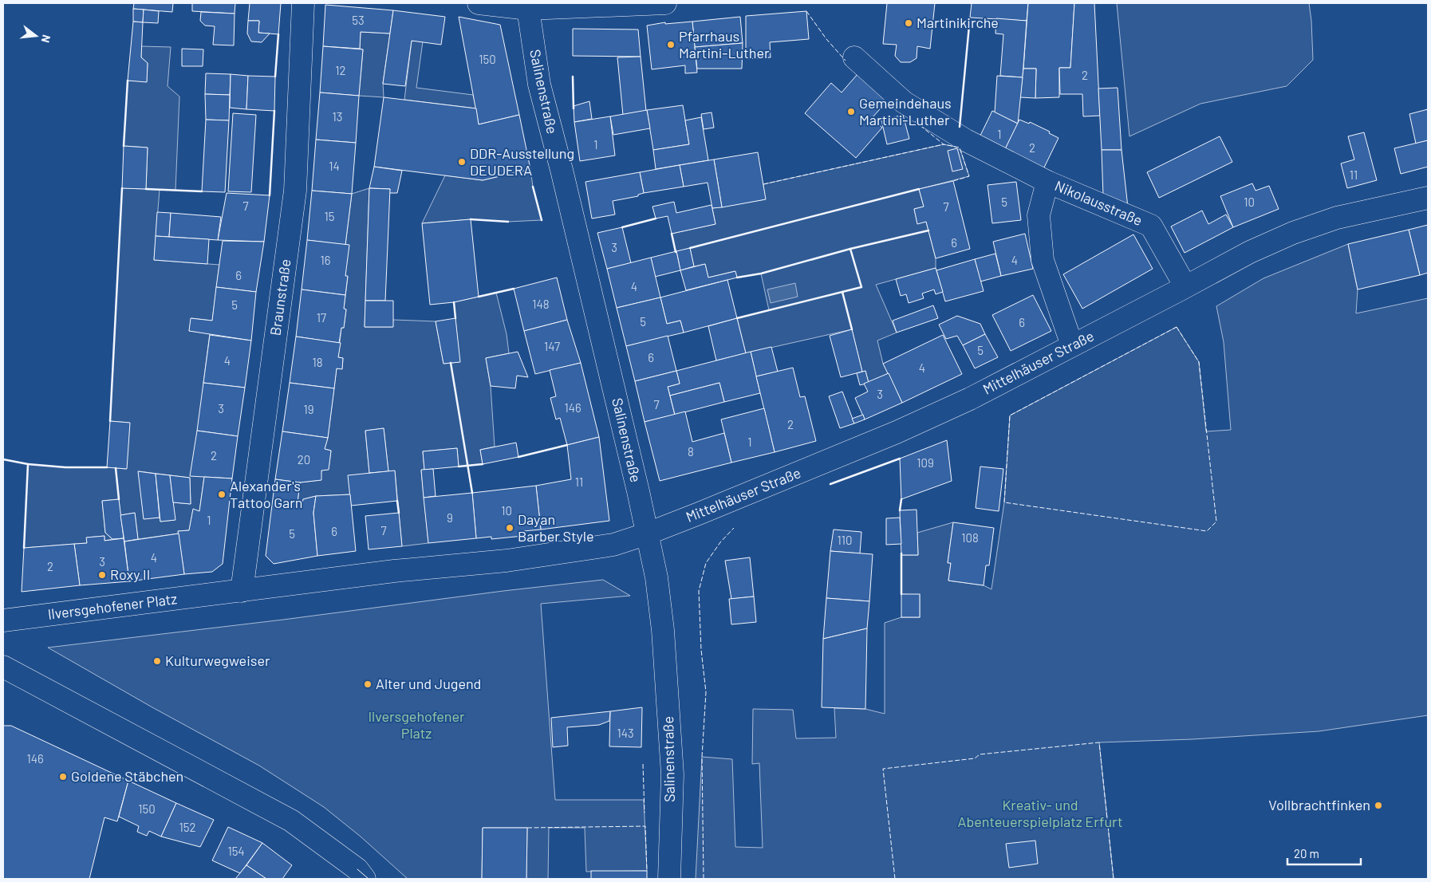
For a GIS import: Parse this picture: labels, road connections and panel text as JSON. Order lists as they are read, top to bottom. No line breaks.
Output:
{"streets":{"street":["Salinenstraße","Nikolausstraße","Braunstraße","Mittelhäuser Straße","Ilversgehofener Platz"]},"crossings":[["Salinenstraße","Mittelhäuser Straße"],["Salinenstraße","Ilversgehofener Platz"],["Nikolausstraße","Mittelhäuser Straße"],["Braunstraße","Ilversgehofener Platz"],["Mittelhäuser Straße","Ilversgehofener Platz"]],"parks":["Ilversgehofener Platz","Kreativ- und Abenteuerspielplatz Erfurt"],"places":["Martinikirche","Pfarrhaus Martini-Luther","Gemeindehaus Martini-Luther","DDR-Ausstellung DEUDERA","Alexander's Tattoo Garn","Dayan Barber Style","Roxy II","Kulturwegweiser","Alter und Jugend","Goldene Stäbchen","Vollbrachtfinken"],"house_numbers":["53","150","12","2","13","1","1","2","14","11","5","10","7","7","15","6","3","16","4","6","4","148","5","17","5","6","147","5","6","4","18","4","3","7","146","3","19","2","1","8","2","20","109","11","10","9","1","7","6","5","108","110","4","3","2","143","146","150","152","154"],"scale_bar":"20 m","north":"right"}
